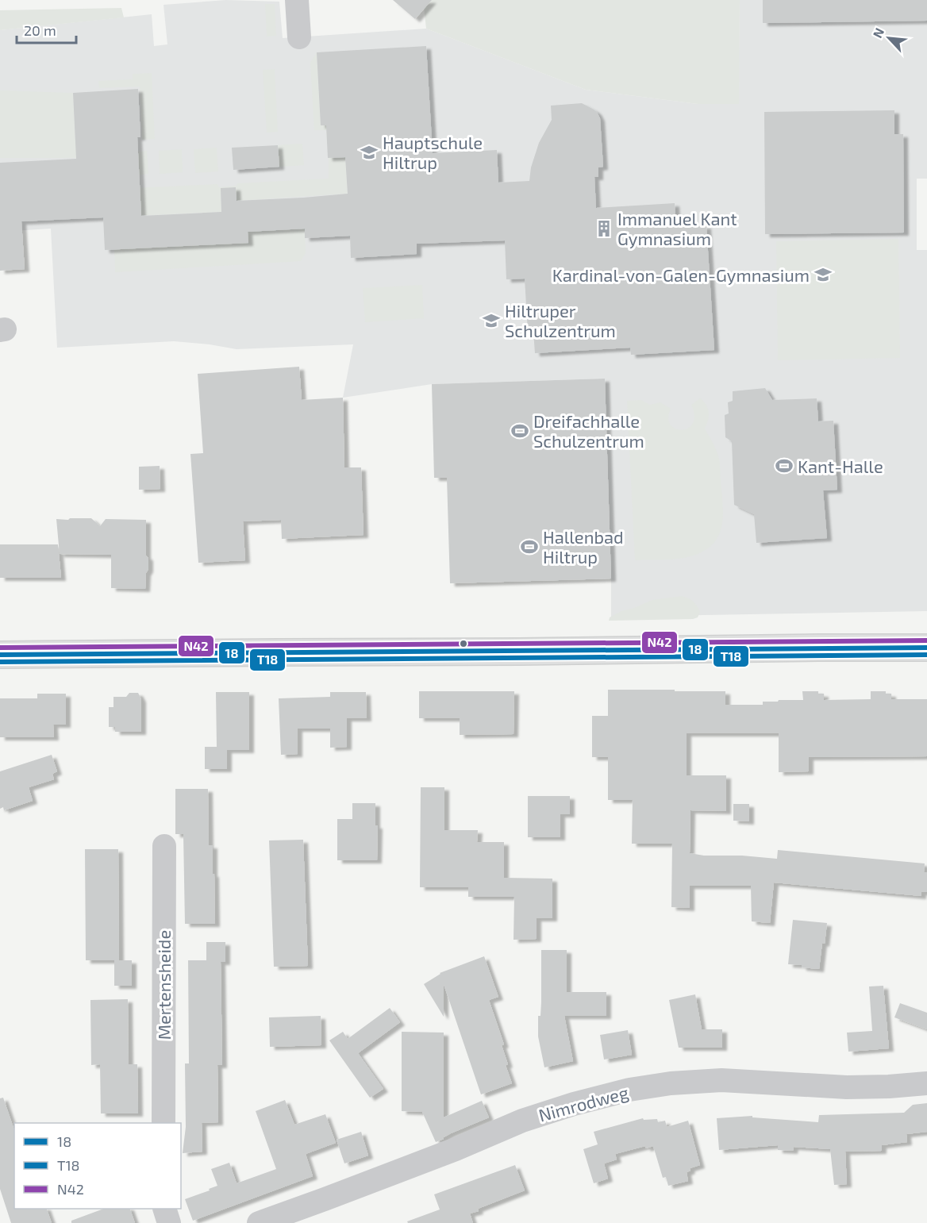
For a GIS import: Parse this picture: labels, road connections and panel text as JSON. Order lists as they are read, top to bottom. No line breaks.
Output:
{"streets":{"street":["Mertensheide","Nimrodweg"]},"places":{"school or university":["Hauptschule Hiltrup","Kardinal-von-Galen-Gymnasium","Hiltruper Schulzentrum"],"building":["Immanuel Kant Gymnasium"],"sports":["Dreifachhalle Schulzentrum","Kant-Halle","Hallenbad Hiltrup"]},"lines":["transit line N42","transit line 18","transit line T18"],"legend":["18","T18","N42"],"scale_bar":"20 m","north":"top left"}
